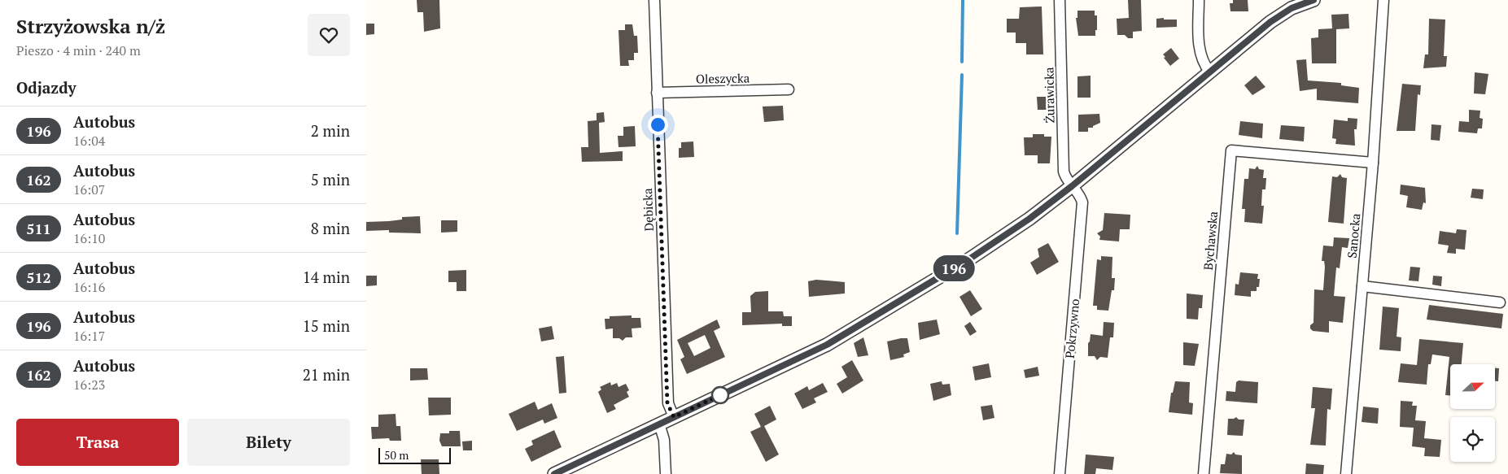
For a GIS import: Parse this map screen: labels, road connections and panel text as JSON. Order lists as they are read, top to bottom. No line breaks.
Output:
{"streets":{"street":["Oleszycka","Żurawicka","Dębicka","Sanocka","Bychawska","Pokrzywno"]},"crossings":[["Oleszycka","Dębicka"],["Żurawicka","Pokrzywno"],["Sanocka","Bychawska"]],"lines":["bus line 196"],"scale_bar":"50 m","north":"right","page":{"heading":[["Strzyżowska n/ż","Pieszo · 4 min · 240 m"],"Odjazdy"],"on_map":"196","list":[{"mark":"196","name":"Autobus","note":"16:04","value":"2 min"},{"mark":"162","name":"Autobus","note":"16:07","value":"5 min"},{"mark":"511","name":"Autobus","note":"16:10","value":"8 min"},{"mark":"512","name":"Autobus","note":"16:16","value":"14 min"},{"mark":"196","name":"Autobus","note":"16:17","value":"15 min"},{"mark":"162","name":"Autobus","note":"16:23","value":"21 min"}],"buttons":["Trasa","Bilety"],"scale":"50 m"}}
